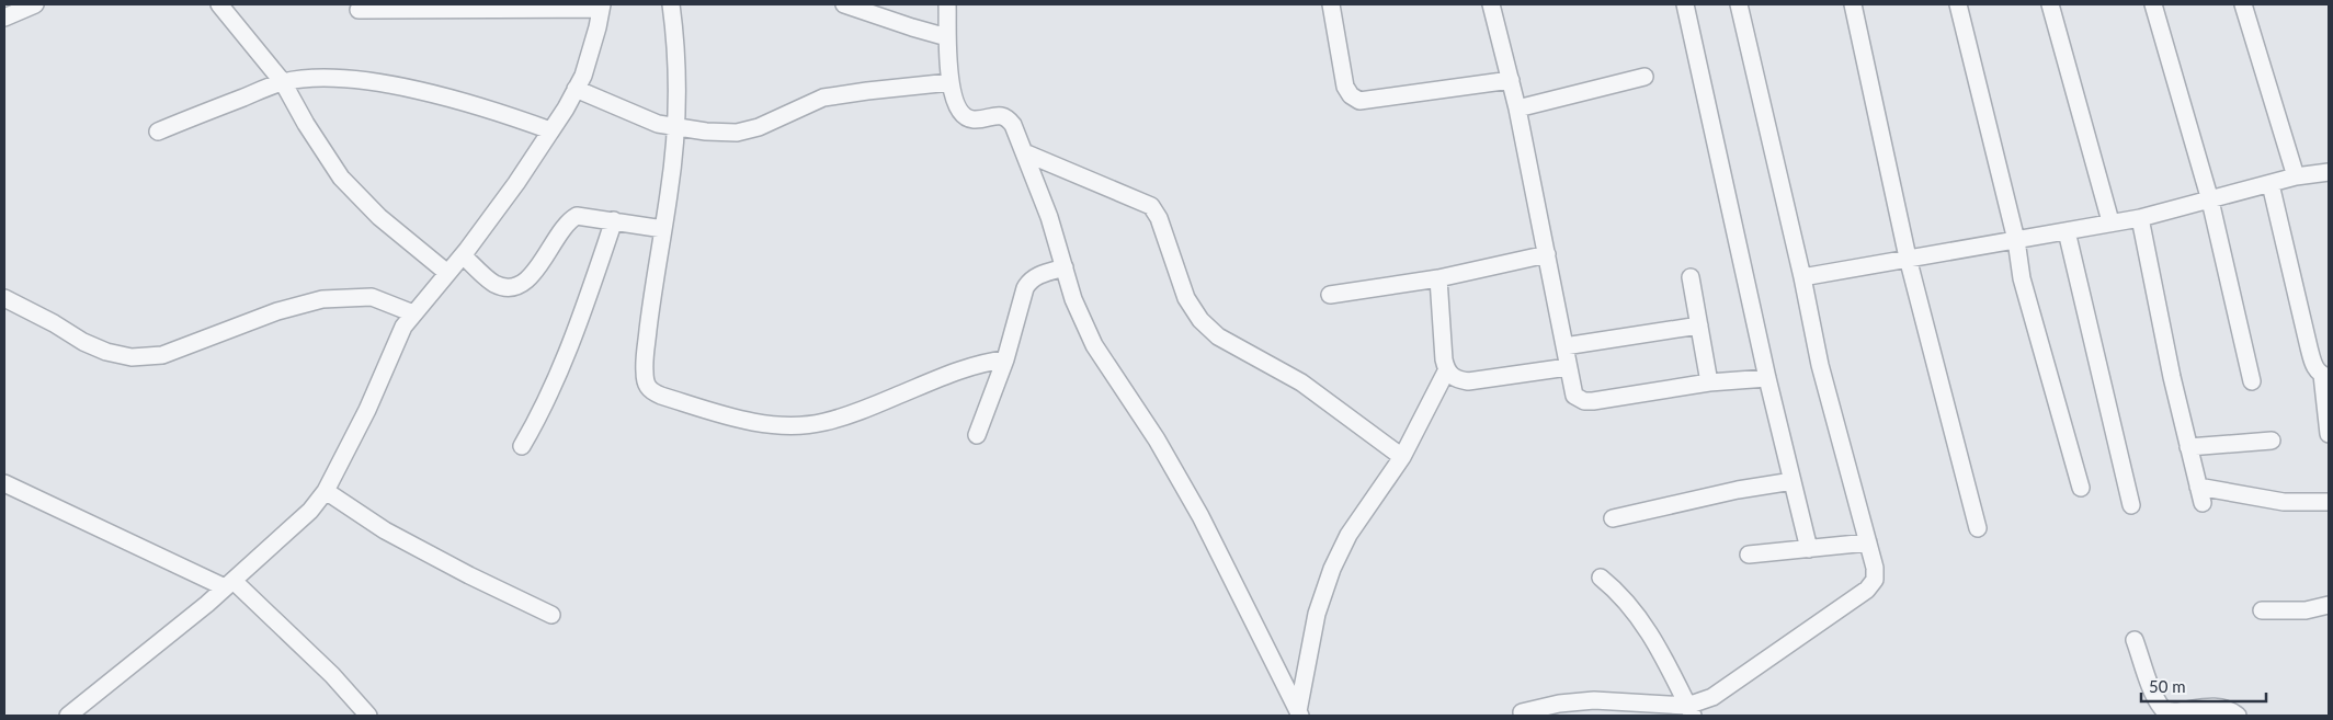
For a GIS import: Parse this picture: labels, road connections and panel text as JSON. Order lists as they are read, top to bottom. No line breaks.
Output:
{"scale_bar":"50 m"}
